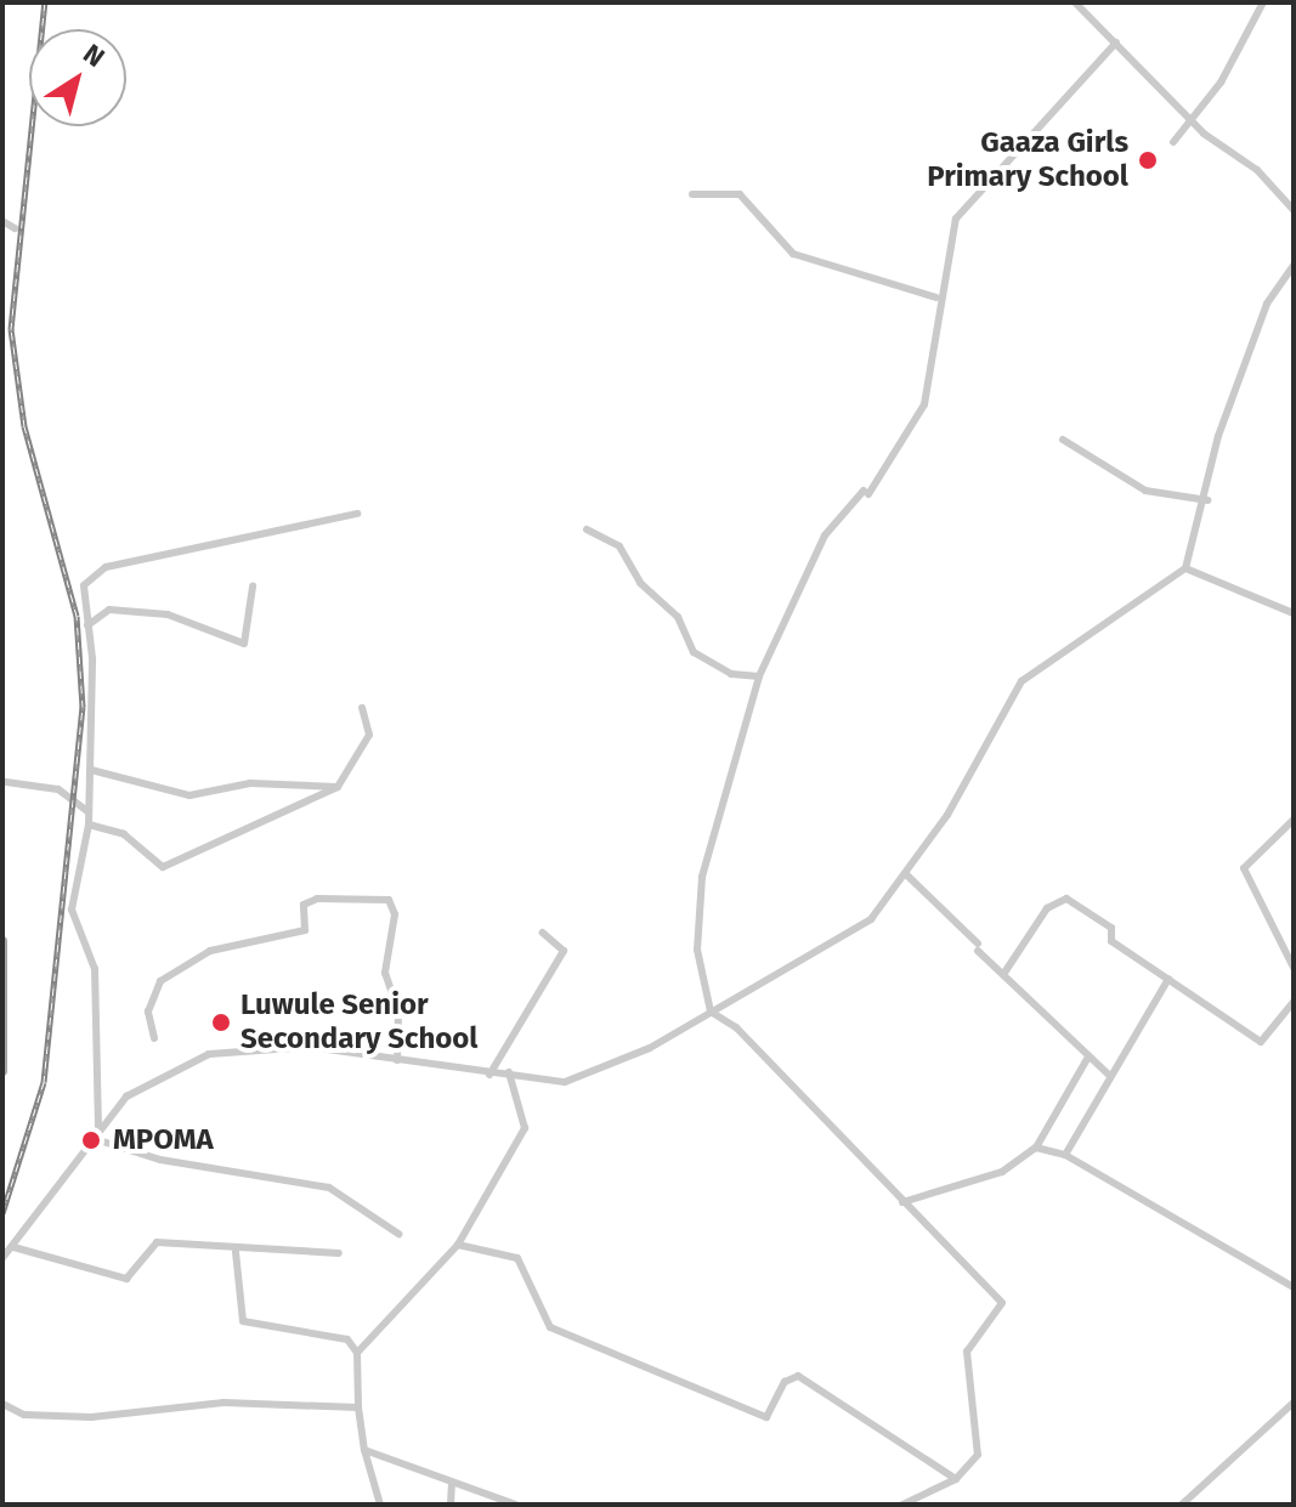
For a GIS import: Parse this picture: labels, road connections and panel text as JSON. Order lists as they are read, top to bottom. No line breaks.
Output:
{"places":["Gaaza Girls Primary School","Luwule Senior Secondary School","MPOMA"],"north":"top right"}
